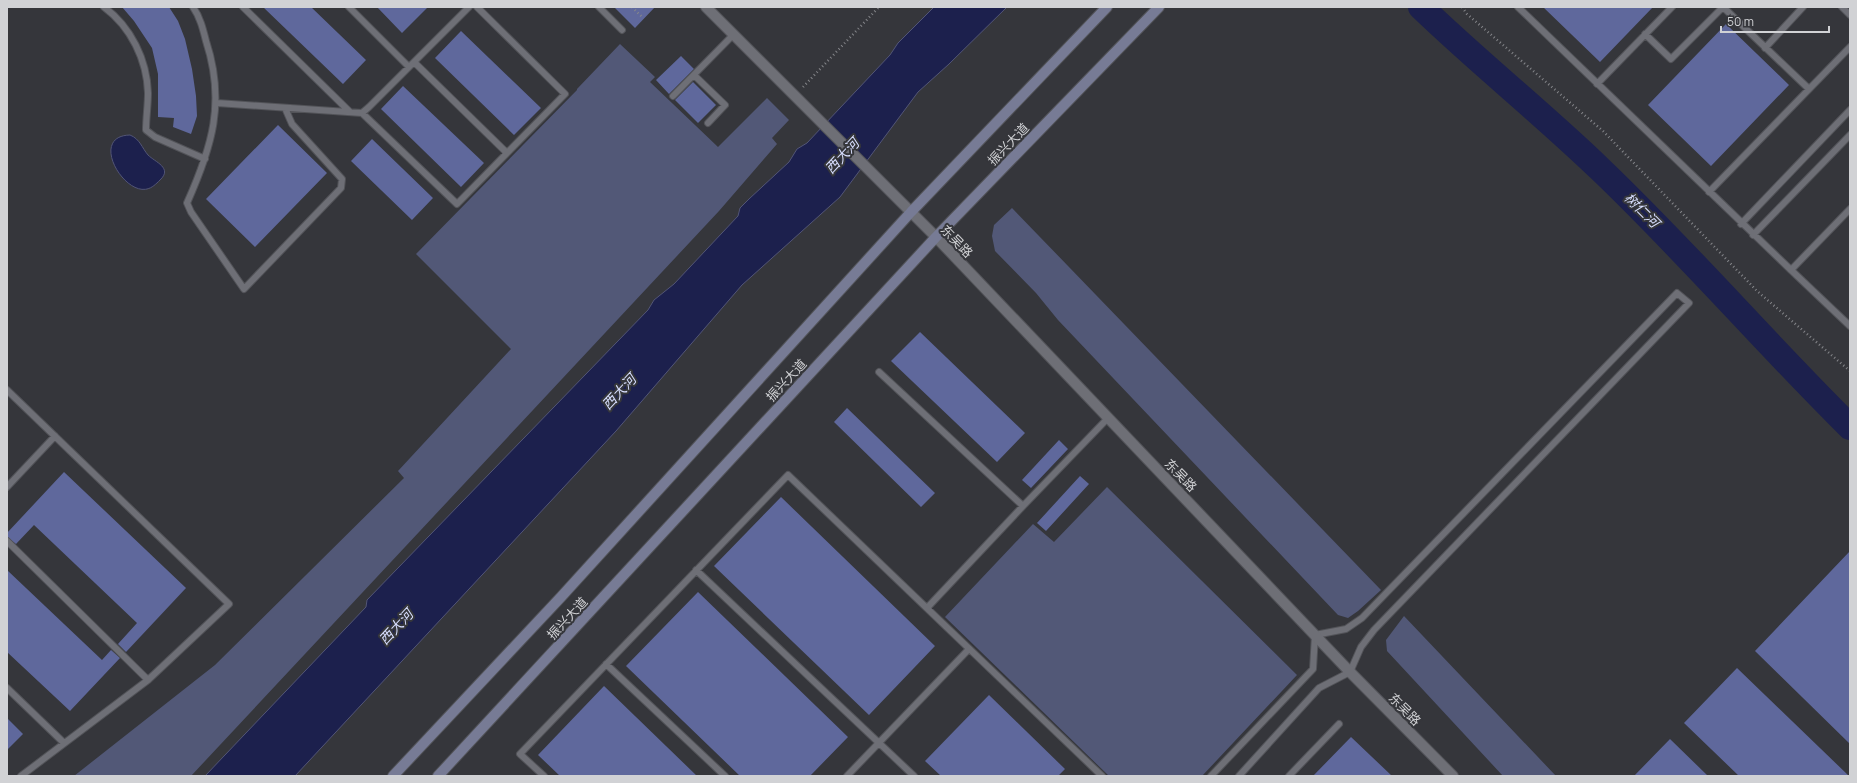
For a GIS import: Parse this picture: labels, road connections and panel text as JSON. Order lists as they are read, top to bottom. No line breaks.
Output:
{"streets":{"main road":["振兴大道"],"street":["东吴路"]},"crossings":[["振兴大道","东吴路"]],"water":["西大河","树仁河"],"scale_bar":"50 m"}
